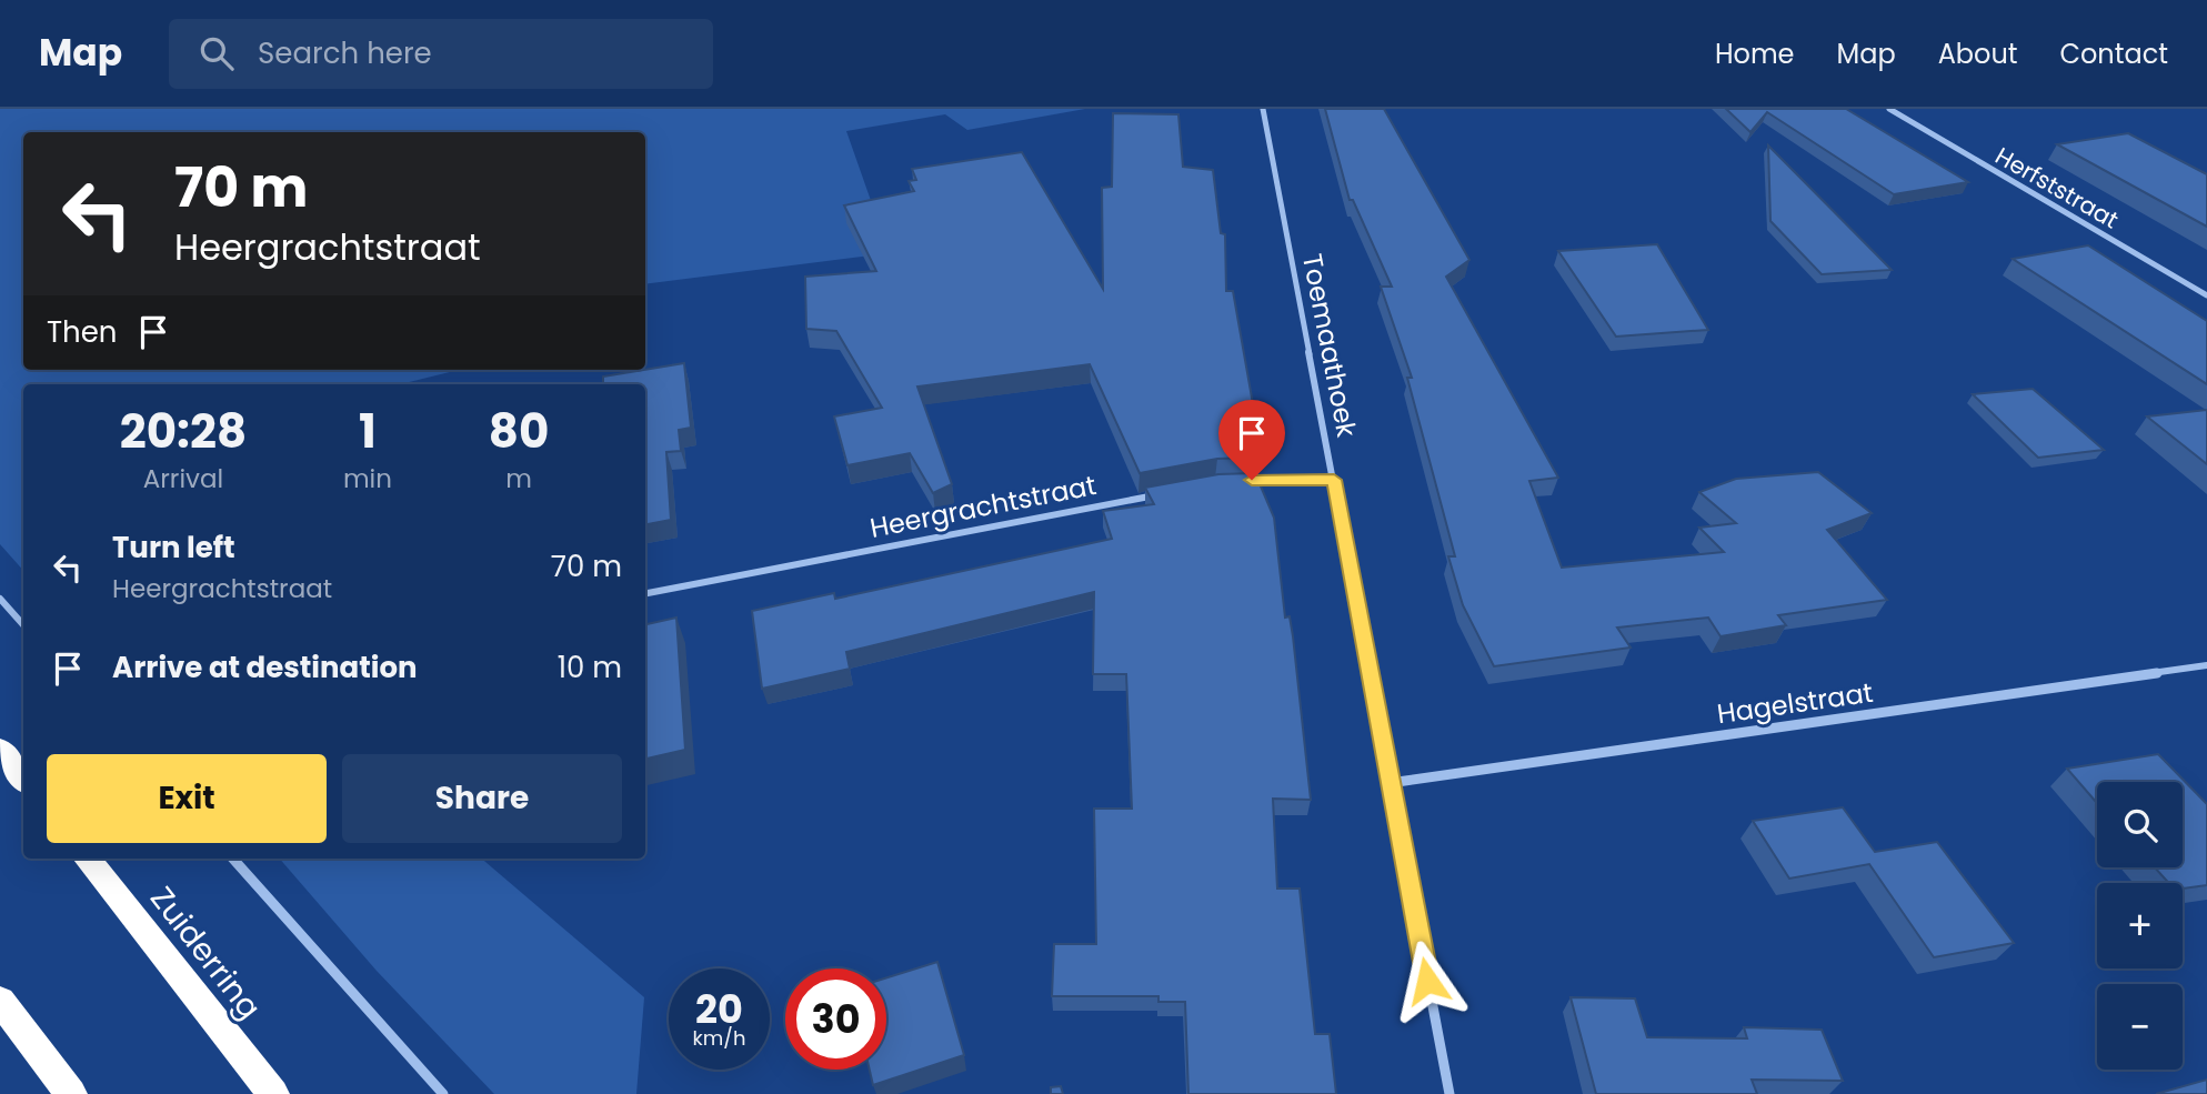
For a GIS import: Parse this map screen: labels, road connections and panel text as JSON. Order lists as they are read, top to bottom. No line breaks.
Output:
{"streets":{"highway":["Zuiderring"],"street":["Herfststraat","Toemaathoek","Heergrachtstraat","Hagelstraat"]},"crossings":[["Toemaathoek","Hagelstraat"]],"page":{"header":"Map","search":"Search here","nav":["Home","Map","About","Contact"],"turn":["70 m","Heergrachtstraat"],"then":"Then","eta":["20:28","Arrival","1","min","80","m"],"list":[{"name":"Turn left","note":"Heergrachtstraat","value":"70 m"},{"name":"Arrive at destination","value":"10 m"}],"buttons":["Exit","Share"],"map_buttons":["+","−"],"speed":"20 km/h","limit":"30"}}
